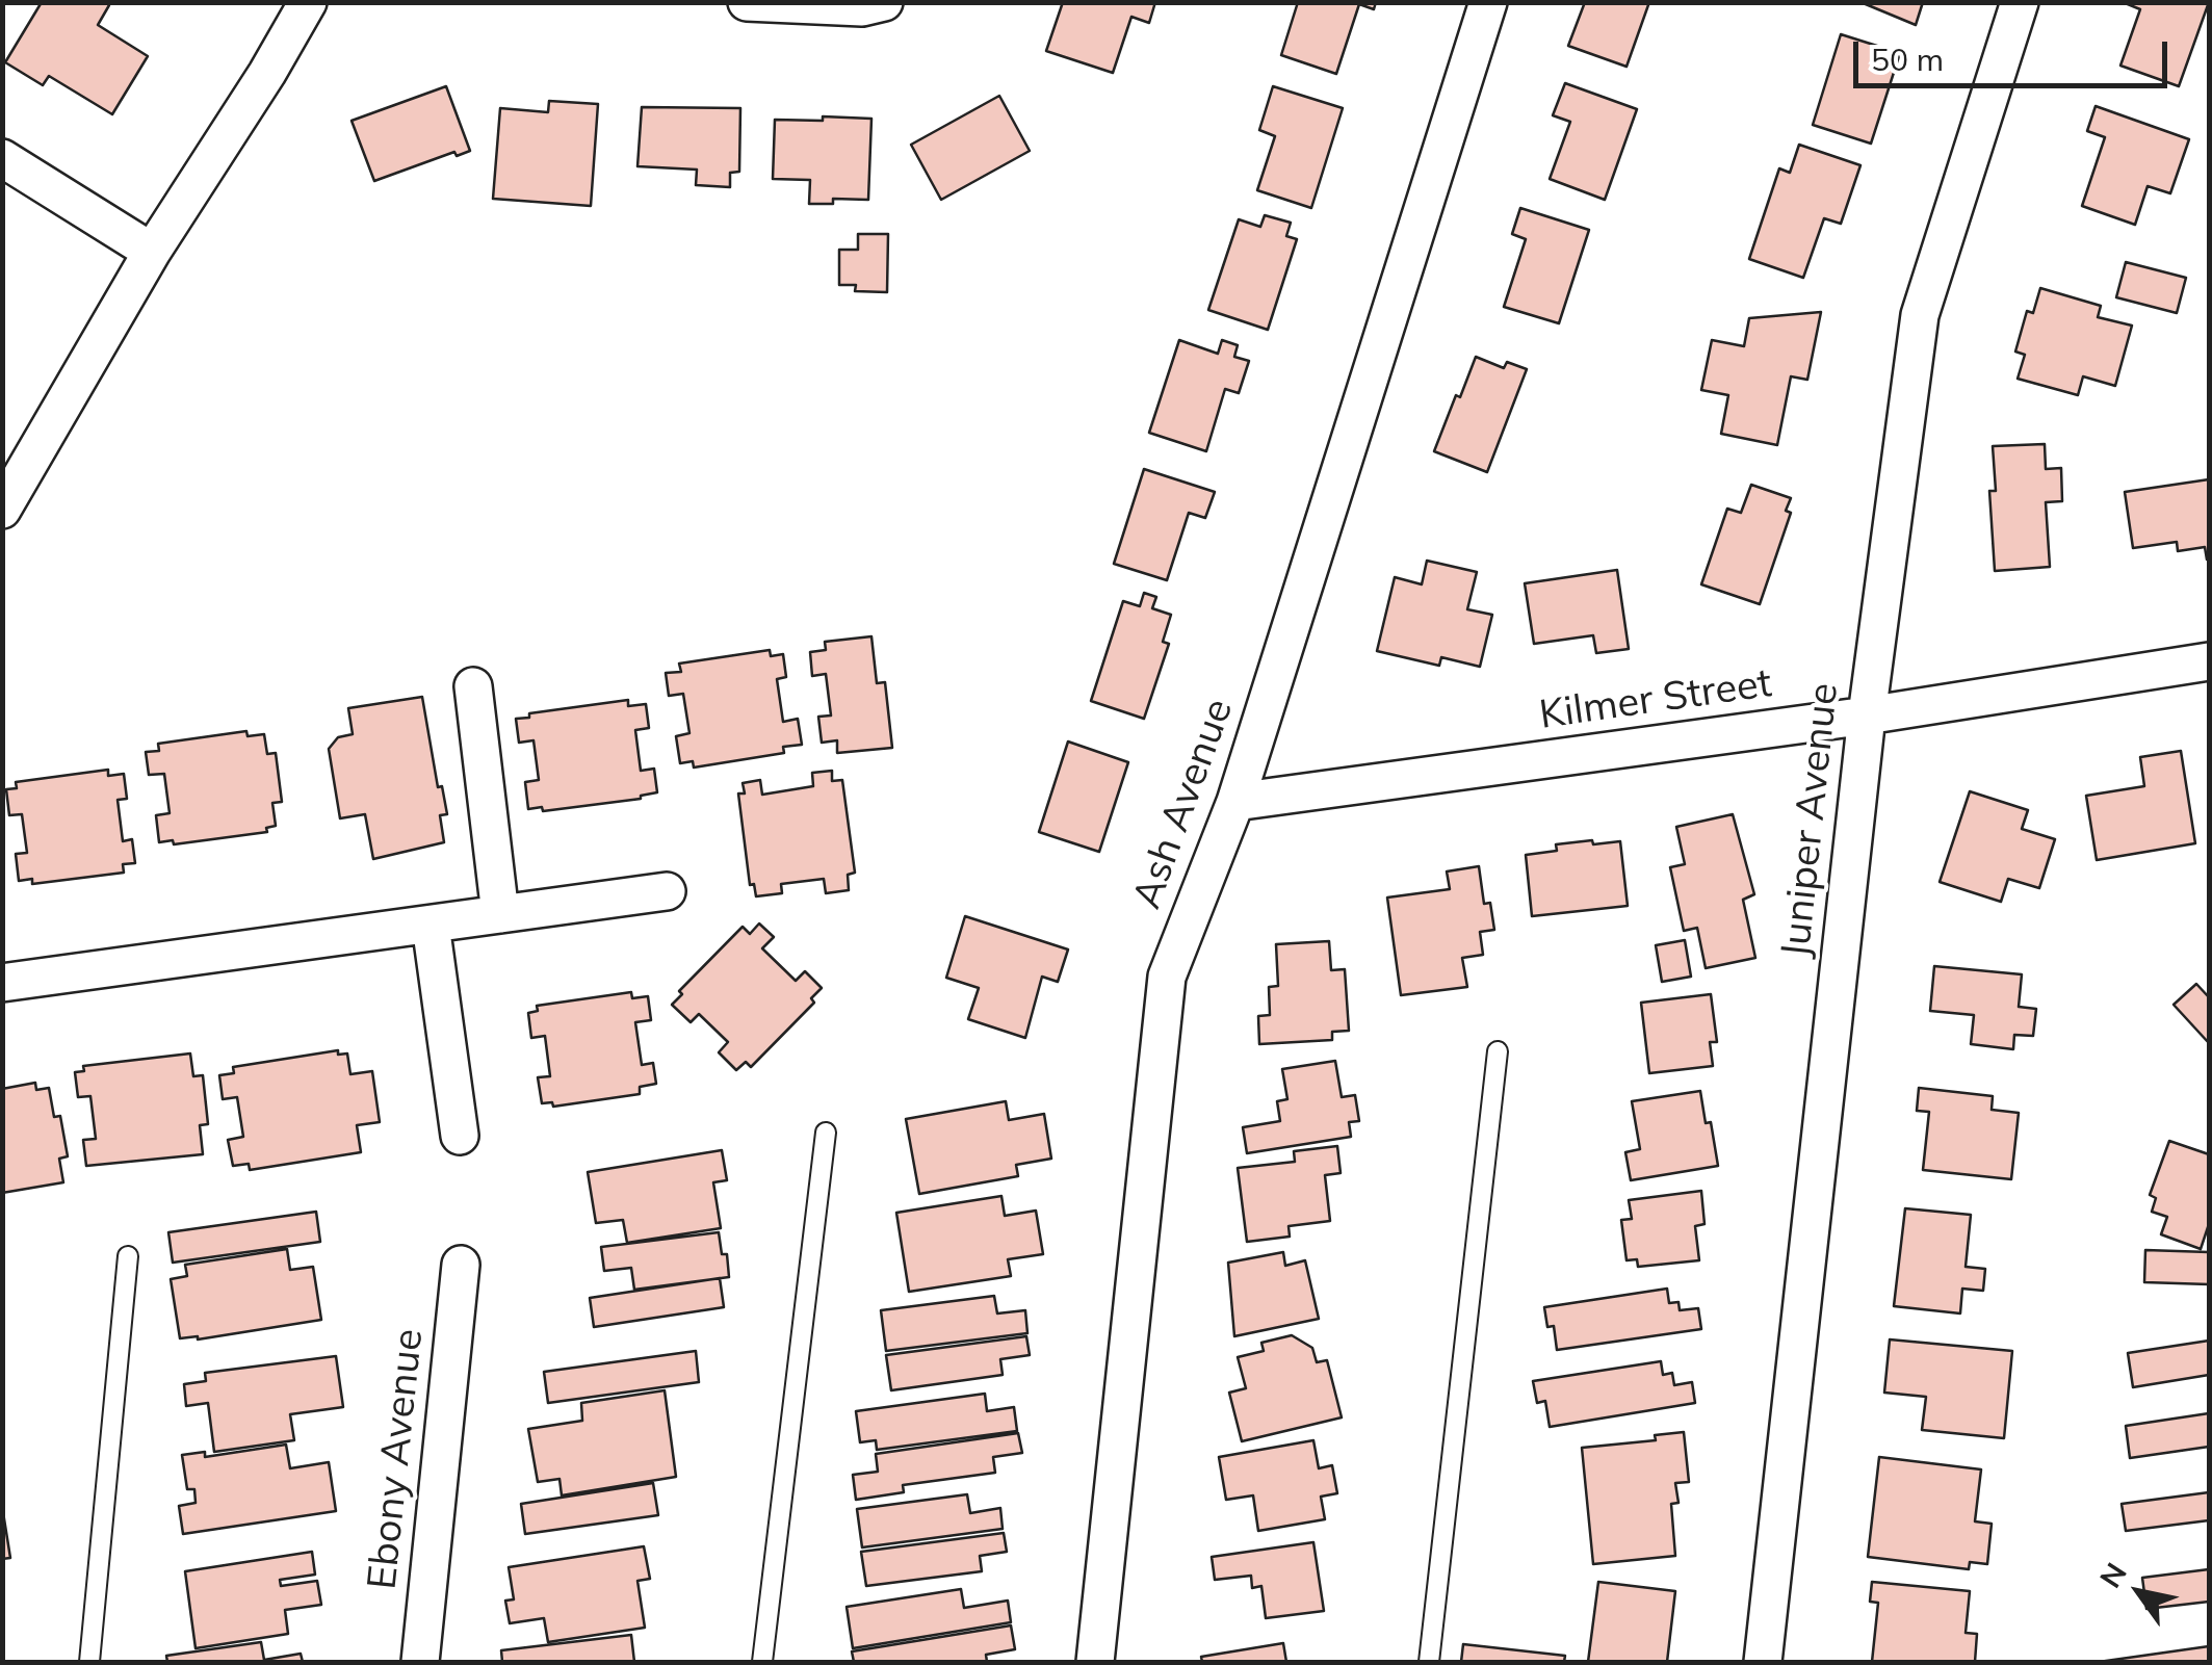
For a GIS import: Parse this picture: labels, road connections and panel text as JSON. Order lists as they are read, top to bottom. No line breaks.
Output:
{"streets":{"street":["Kilmer Street","Ash Avenue","Juniper Avenue","Ebony Avenue"]},"crossings":[["Kilmer Street","Ash Avenue"],["Kilmer Street","Juniper Avenue"]],"scale_bar":"50 m","north":"top left"}
